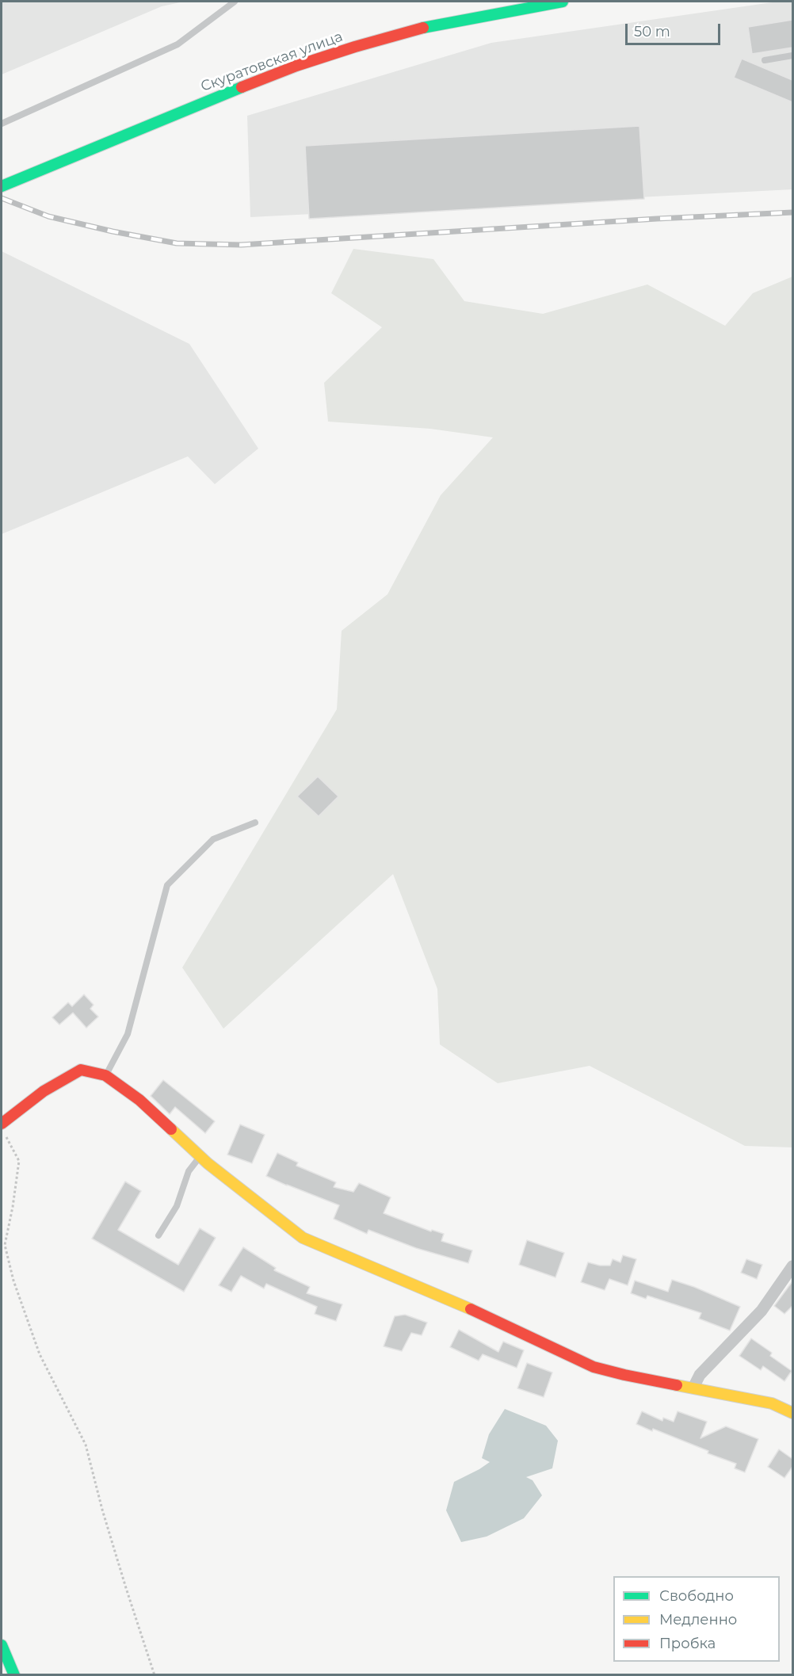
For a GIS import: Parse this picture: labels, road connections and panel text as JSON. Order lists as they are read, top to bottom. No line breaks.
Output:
{"streets":{"street":["Скуратовская улица"]},"legend":["Свободно","Медленно","Пробка"],"scale_bar":"50 m"}
